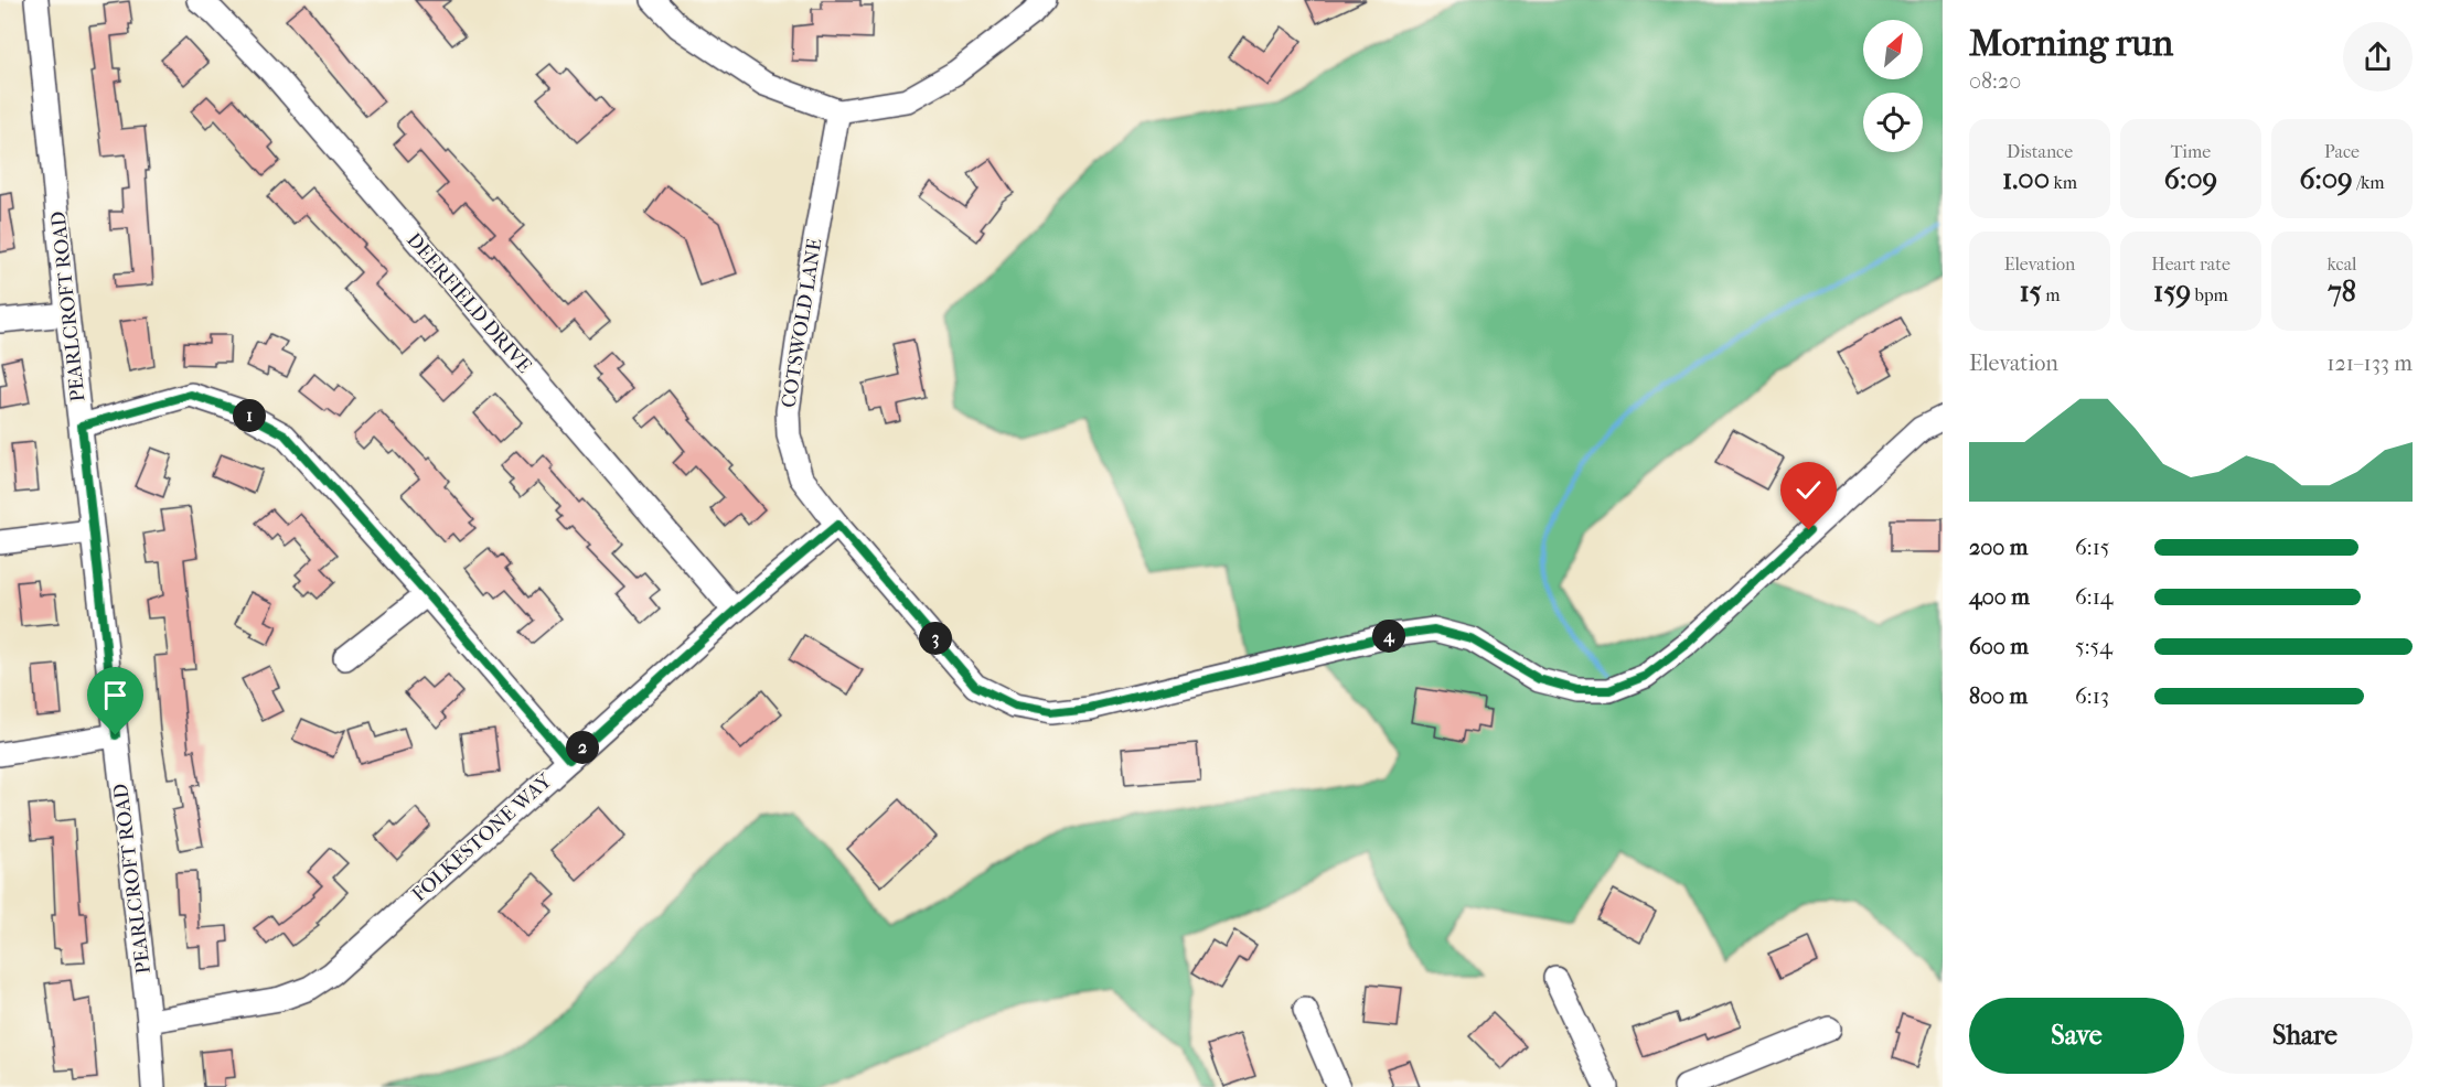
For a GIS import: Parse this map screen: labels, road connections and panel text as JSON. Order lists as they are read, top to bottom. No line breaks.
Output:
{"streets":{"street":["DEERFIELD DRIVE","PEARLCROFT ROAD","COTSWOLD LANE","FOLKESTONE WAY"]},"crossings":[["DEERFIELD DRIVE","FOLKESTONE WAY"],["PEARLCROFT ROAD","FOLKESTONE WAY"],["COTSWOLD LANE","FOLKESTONE WAY"]],"north":"top right","page":{"heading":["Morning run","08:20"],"stats":[["Distance","1.00 km"],["Time","6:09"],["Pace","6:09 /km"],["Elevation","15 m"],["Heart rate","159 bpm"],["kcal","78"]],"chart":["Elevation","121–133 m"],"pins":["1","4","3","2"],"list":[{"name":"200 m","note":"6:15"},{"name":"400 m","note":"6:14"},{"name":"600 m","note":"5:54"},{"name":"800 m","note":"6:13"}],"buttons":["Save","Share"]}}
